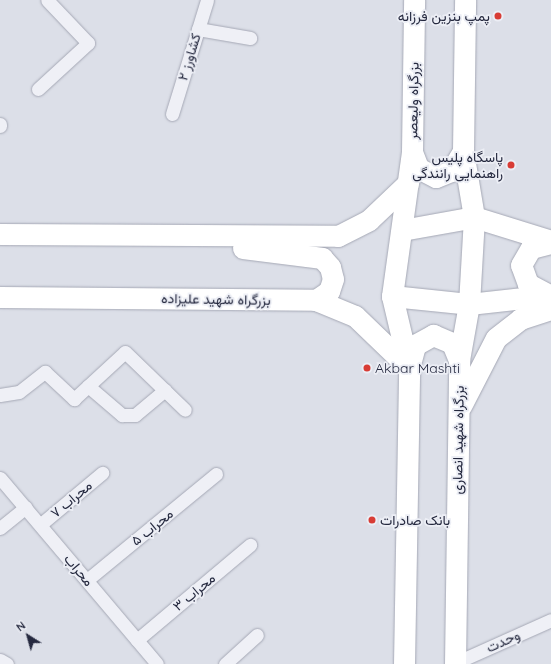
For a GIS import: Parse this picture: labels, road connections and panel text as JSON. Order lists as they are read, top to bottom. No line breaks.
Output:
{"streets":{"highway":["بزرگراه ولیعصر","بزرگراه شهید علیزاده","بزرگراه شهید انصاری"],"street":["کشاورز ۲","محراب ۷","محراب ۵","محراب","محراب ۳","وحدت"]},"crossings":[["بزرگراه شهید انصاری","وحدت"],["محراب ۷","محراب"],["محراب ۵","محراب"],["محراب","محراب ۳"]],"places":["پمپ بنزین فرزانه","پاسگاه پلیس راهنمایی رانندگی","Akbar Mashti","بانک صادرات"],"north":"top left"}
